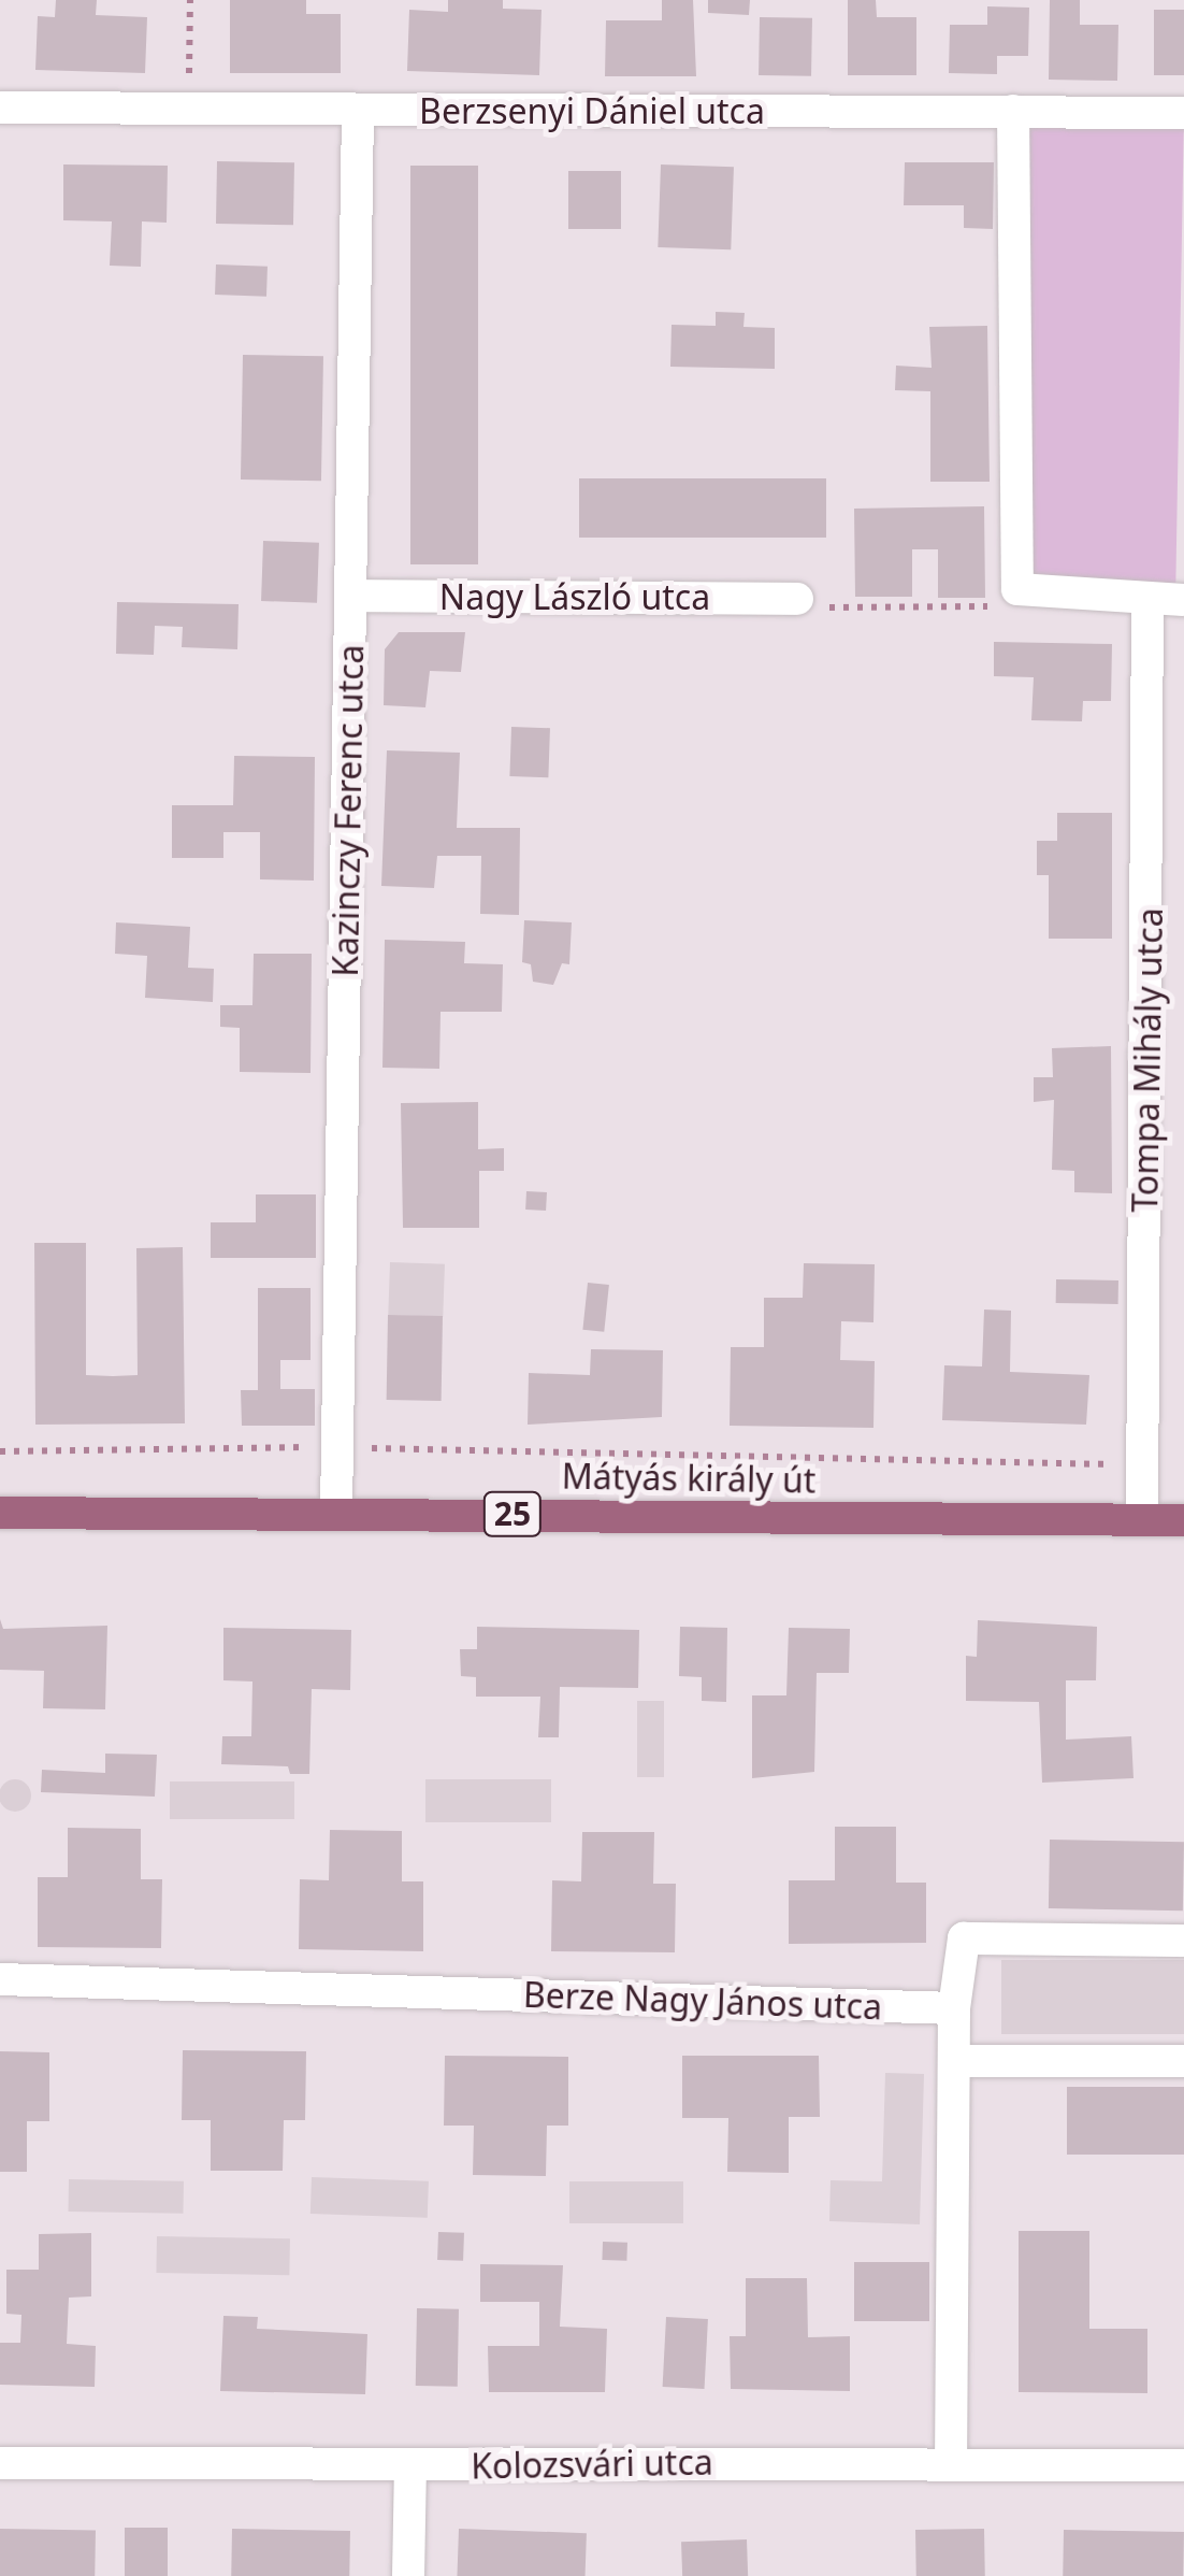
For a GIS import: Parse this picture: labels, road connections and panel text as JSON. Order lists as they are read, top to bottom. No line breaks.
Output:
{"streets":{"main road":["Mátyás király út","25"],"street":["Berzsenyi Dániel utca","Nagy László utca","Kazinczy Ferenc utca","Tompa Mihály utca","Berze Nagy János utca","Kolozsvári utca"]},"crossings":[["Berzsenyi Dániel utca","Kazinczy Ferenc utca"],["Nagy László utca","Kazinczy Ferenc utca"],["Kazinczy Ferenc utca","Mátyás király út"],["Tompa Mihály utca","Mátyás király út"]]}
